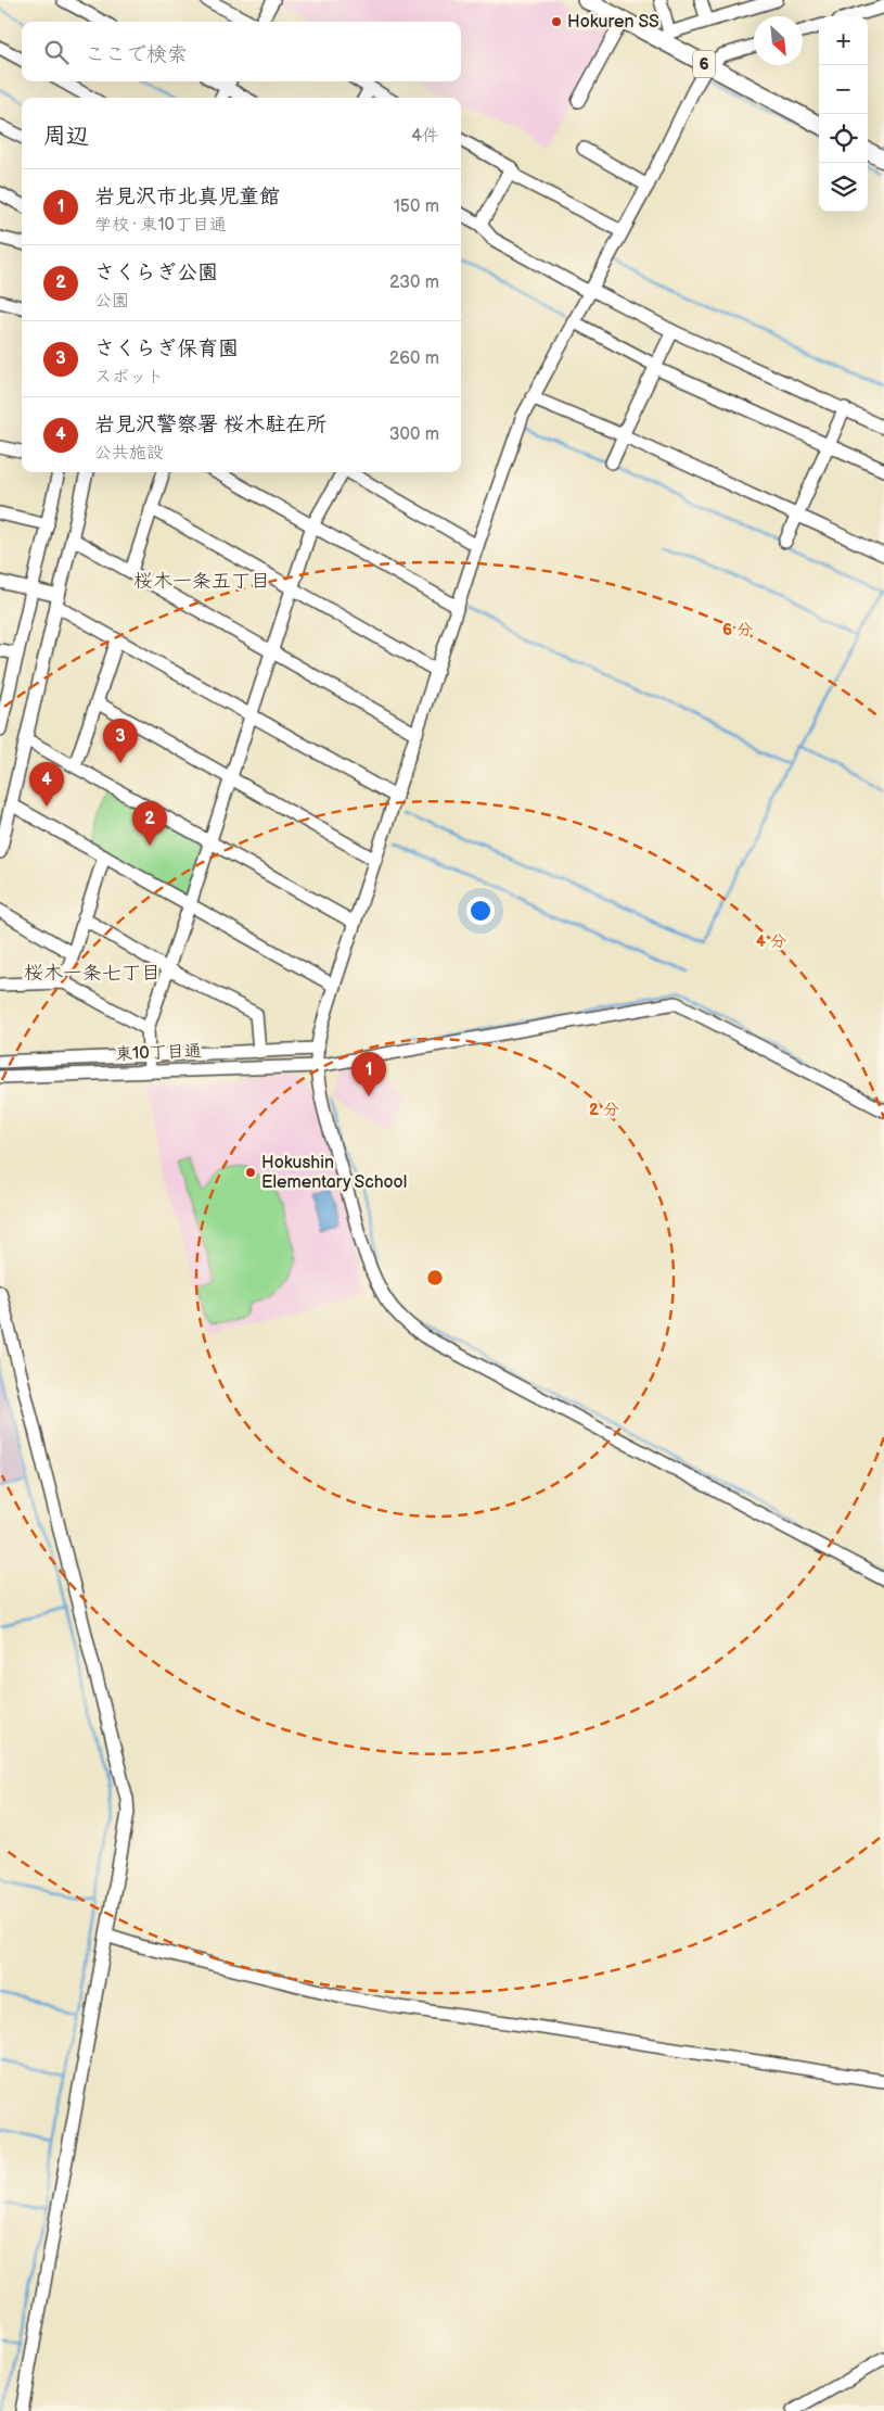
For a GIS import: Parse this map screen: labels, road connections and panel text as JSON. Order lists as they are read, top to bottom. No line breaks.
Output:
{"streets":{"main road":["6"],"street":["東10丁目通"]},"districts":["桜木一条五丁目","桜木一条七丁目"],"places":["Hokuren SS","Hokushin Elementary School"],"north":"bottom right","page":{"map_buttons":["+","−"],"search":"ここで検索","heading":["周辺","4件"],"list":[{"mark":"1","name":"岩見沢市北真児童館","note":"学校 · 東10丁目通","value":"150 m"},{"mark":"2","name":"さくらぎ公園","note":"公園","value":"230 m"},{"mark":"3","name":"さくらぎ保育園","note":"スポット","value":"260 m"},{"mark":"4","name":"岩見沢警察署 桜木駐在所","note":"公共施設","value":"300 m"}],"pins":["3","4","2","1"]},"rings":["6 分","4 分","2 分"]}
